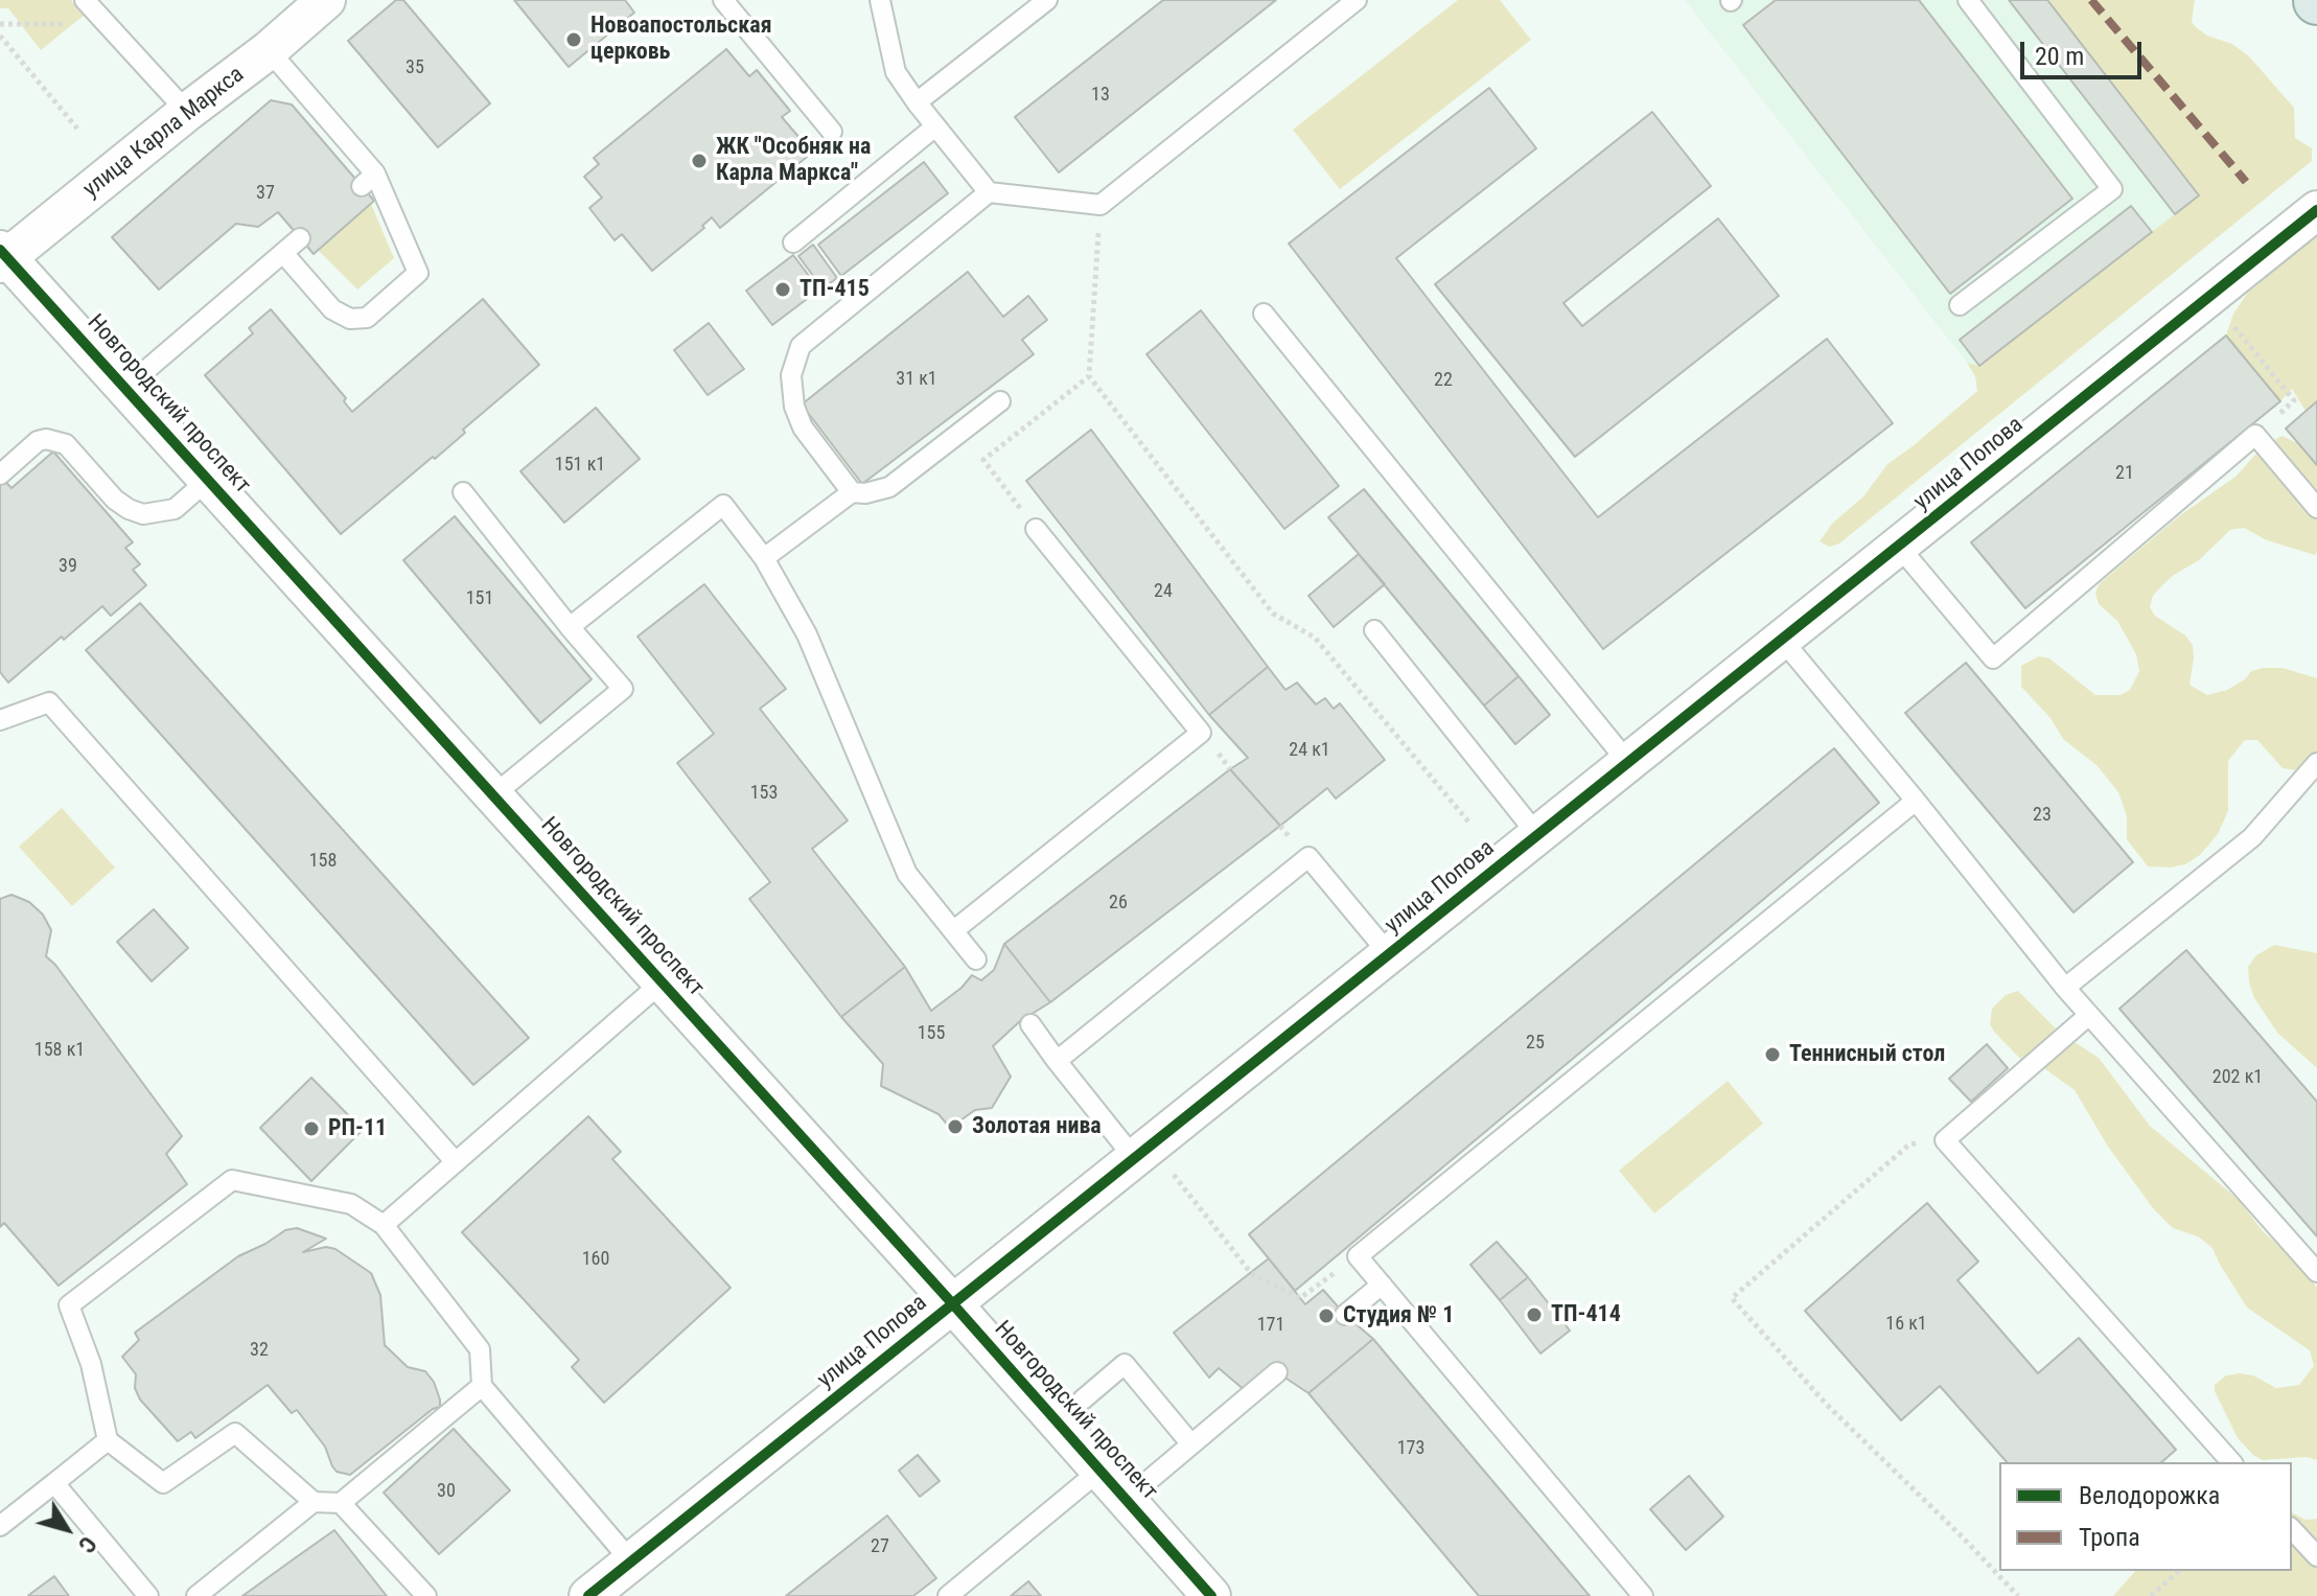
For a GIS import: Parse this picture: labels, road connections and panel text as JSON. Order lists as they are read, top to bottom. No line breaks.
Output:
{"streets":{"street":["улица Карла Маркса","Новгородский проспект","улица Попова"]},"crossings":[["улица Карла Маркса","Новгородский проспект"],["Новгородский проспект","улица Попова"]],"places":["Новоапостольская церковь","ЖК \"Особняк на Карла Маркса\"","ТП-415","Теннисный стол","Золотая нива","РП-11","ТП-414","Студия № 1"],"house_numbers":["35","13","37","31 к1","22","151 к1","21","39","24","151","24 к1","153","23","158","26","155","25","158 к1","202 к1","160","16 к1","171","32","173","30","27"],"legend":["Велодорожка","Тропа"],"scale_bar":"20 m","north":"bottom right"}
